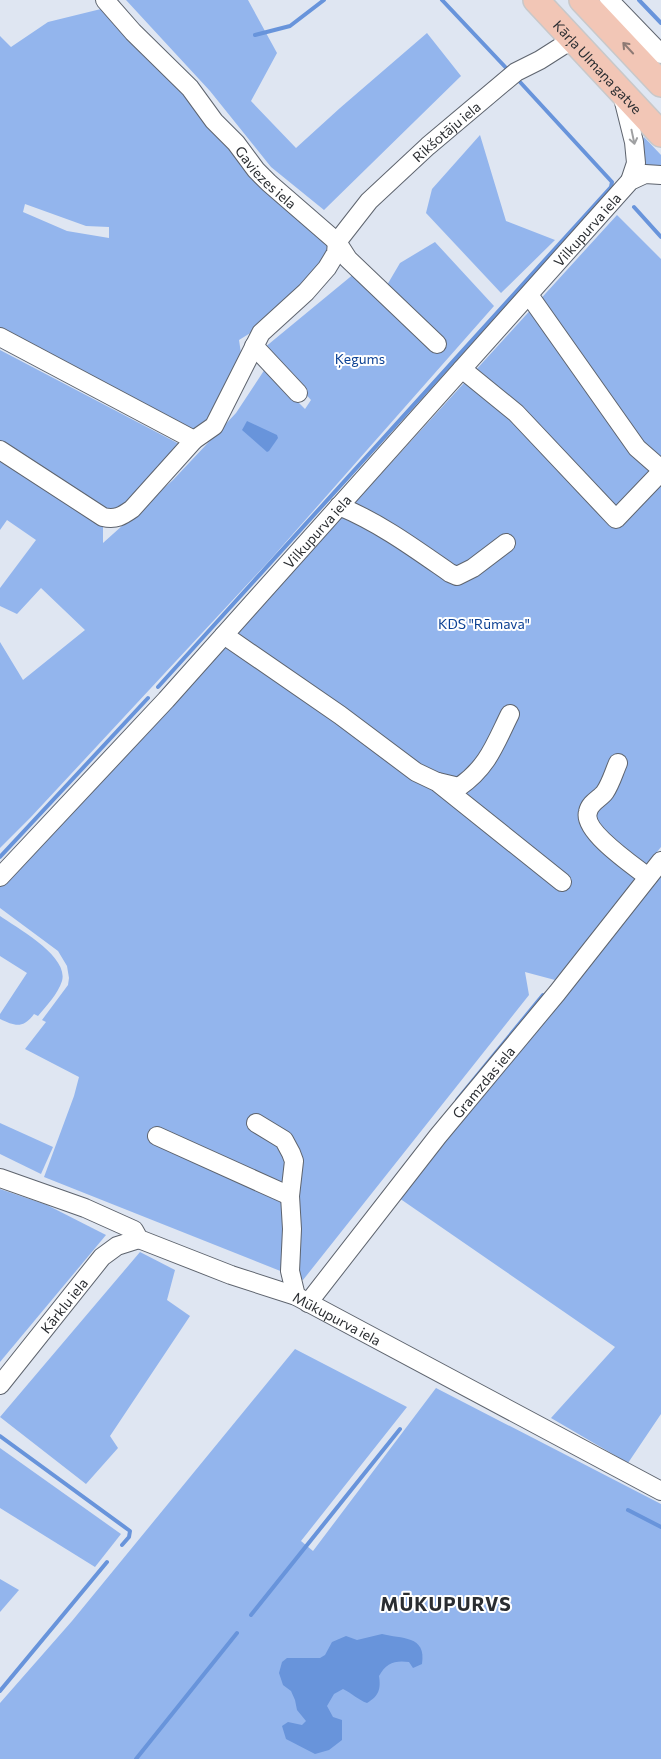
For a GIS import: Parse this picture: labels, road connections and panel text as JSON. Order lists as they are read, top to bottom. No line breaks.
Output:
{"streets":{"highway":["Kārļa Ulmaņa gatve"],"street":["Rikšotāju iela","Gaviezes iela","Vilkupurva iela","Gramzdas iela","Kārklu iela","Mūkupurva iela"]},"crossings":[["Kārļa Ulmaņa gatve","Rikšotāju iela"],["Rikšotāju iela","Gaviezes iela"],["Gramzdas iela","Mūkupurva iela"],["Kārklu iela","Mūkupurva iela"]],"districts":["MŪKUPURVS"],"parks":["Ķegums","KDS \"Rūmava\""]}
